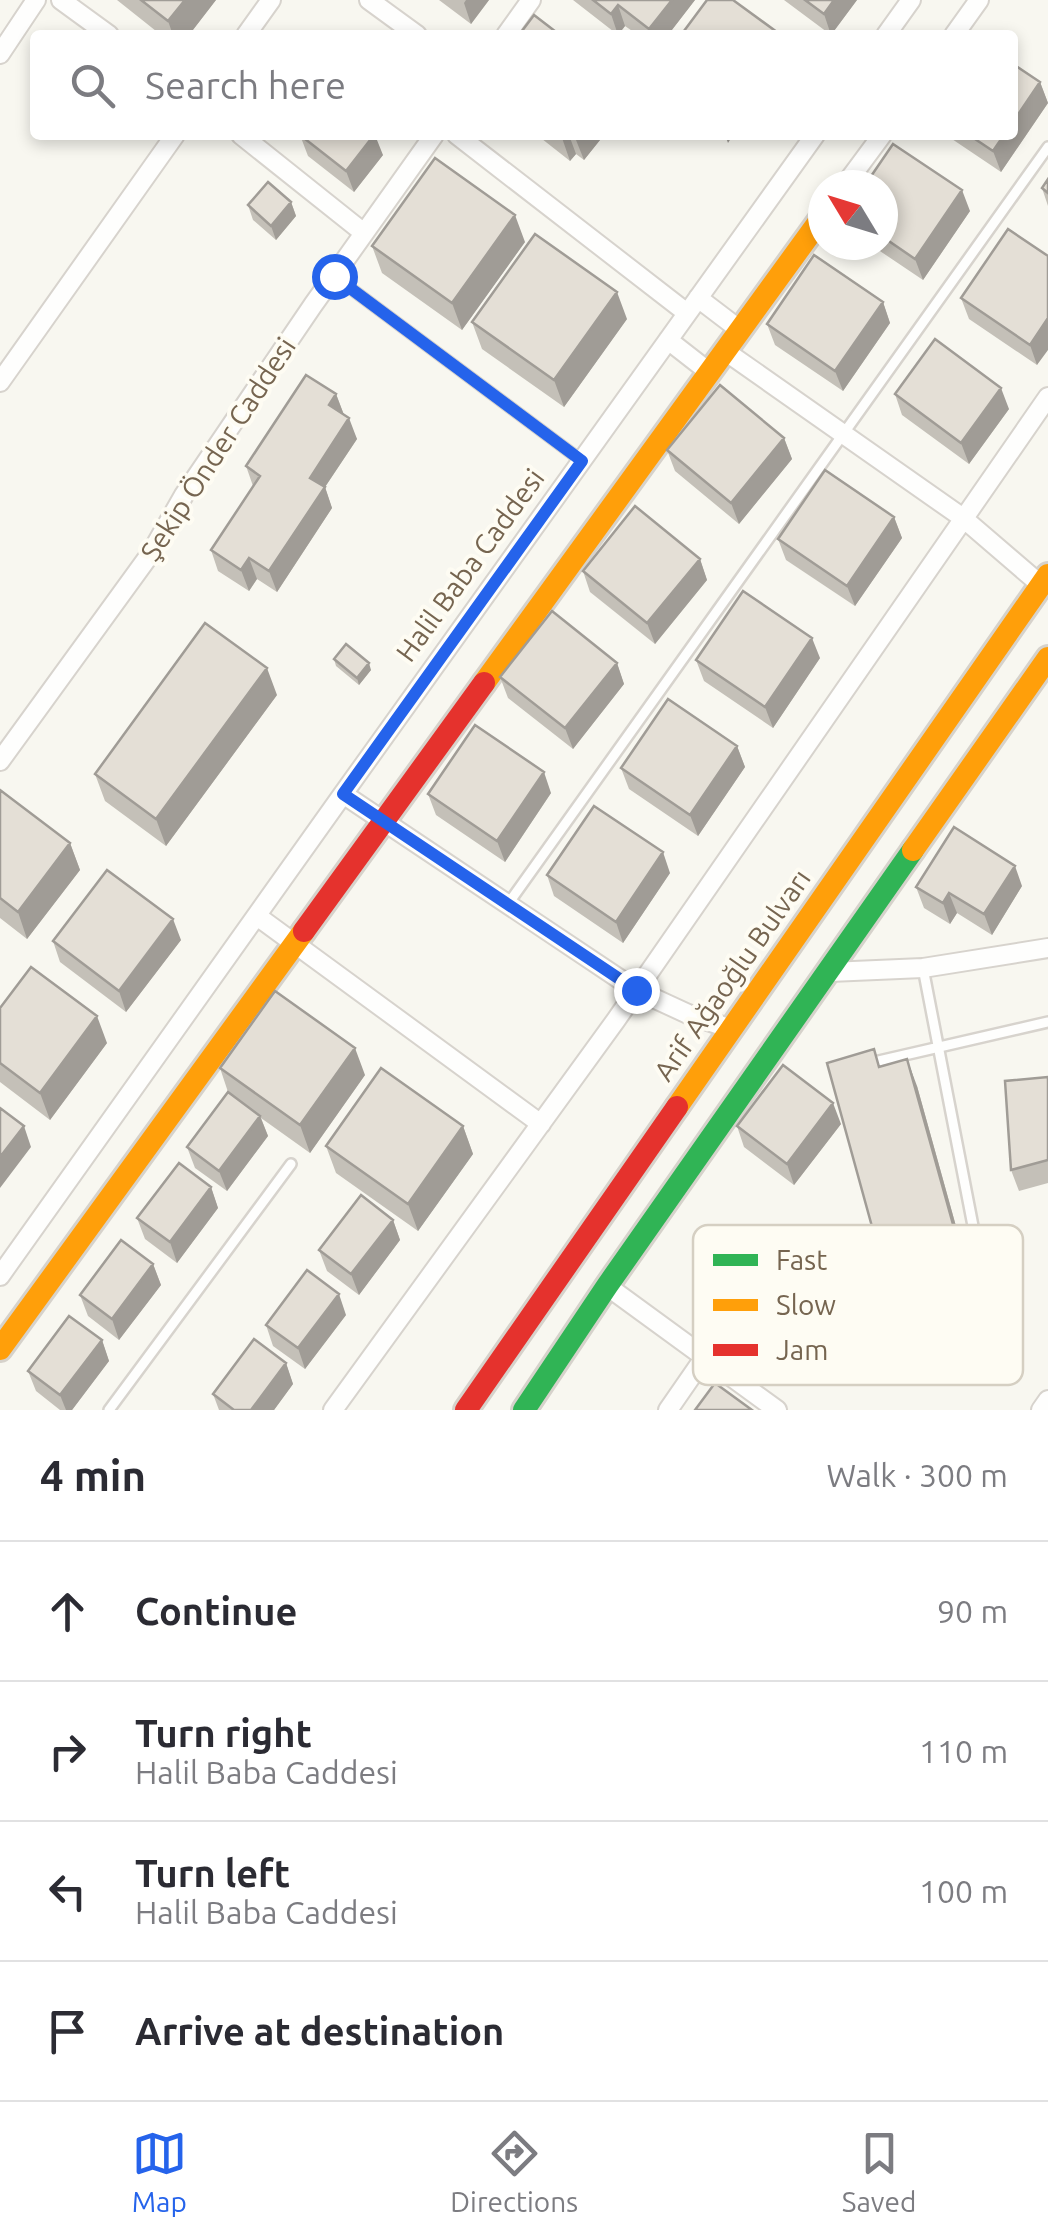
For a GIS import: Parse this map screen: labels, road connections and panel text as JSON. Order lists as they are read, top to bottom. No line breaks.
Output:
{"streets":{"main road":["Arif Ağaoğlu Bulvarı"],"street":["Şekip Önder Caddesi","Halil Baba Caddesi"]},"legend":["Fast","Slow","Jam"],"north":"top left","page":{"search":"Search here","heading":["4 min","Walk · 300 m"],"list":[["Continue","90 m"],["Turn right","Halil Baba Caddesi","110 m"],["Turn left","Halil Baba Caddesi","100 m"],"Arrive at destination"],"nav":["Map","Directions","Saved"]}}
